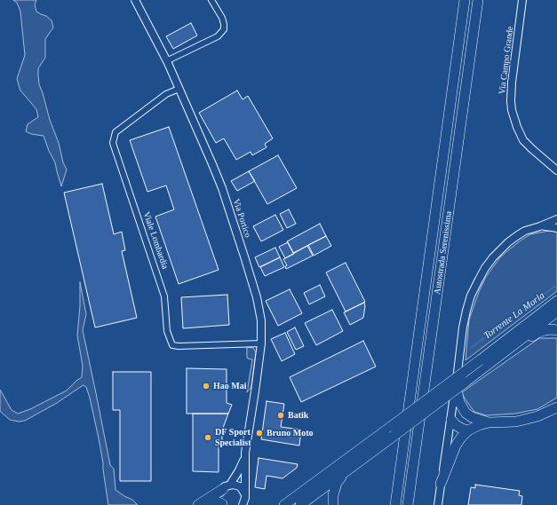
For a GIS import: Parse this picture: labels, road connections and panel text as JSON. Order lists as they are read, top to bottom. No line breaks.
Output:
{"streets":{"highway":["Autostrada Serenissima"],"main road":["Via Campo Grande","Via Portico"],"street":["Viale Lombardia"]},"crossings":[["Via Portico","Viale Lombardia"]],"water":["Torrente La Morla"],"places":["Hao Mai","Batik","Bruno Moto","DF Sport Specialist"]}
